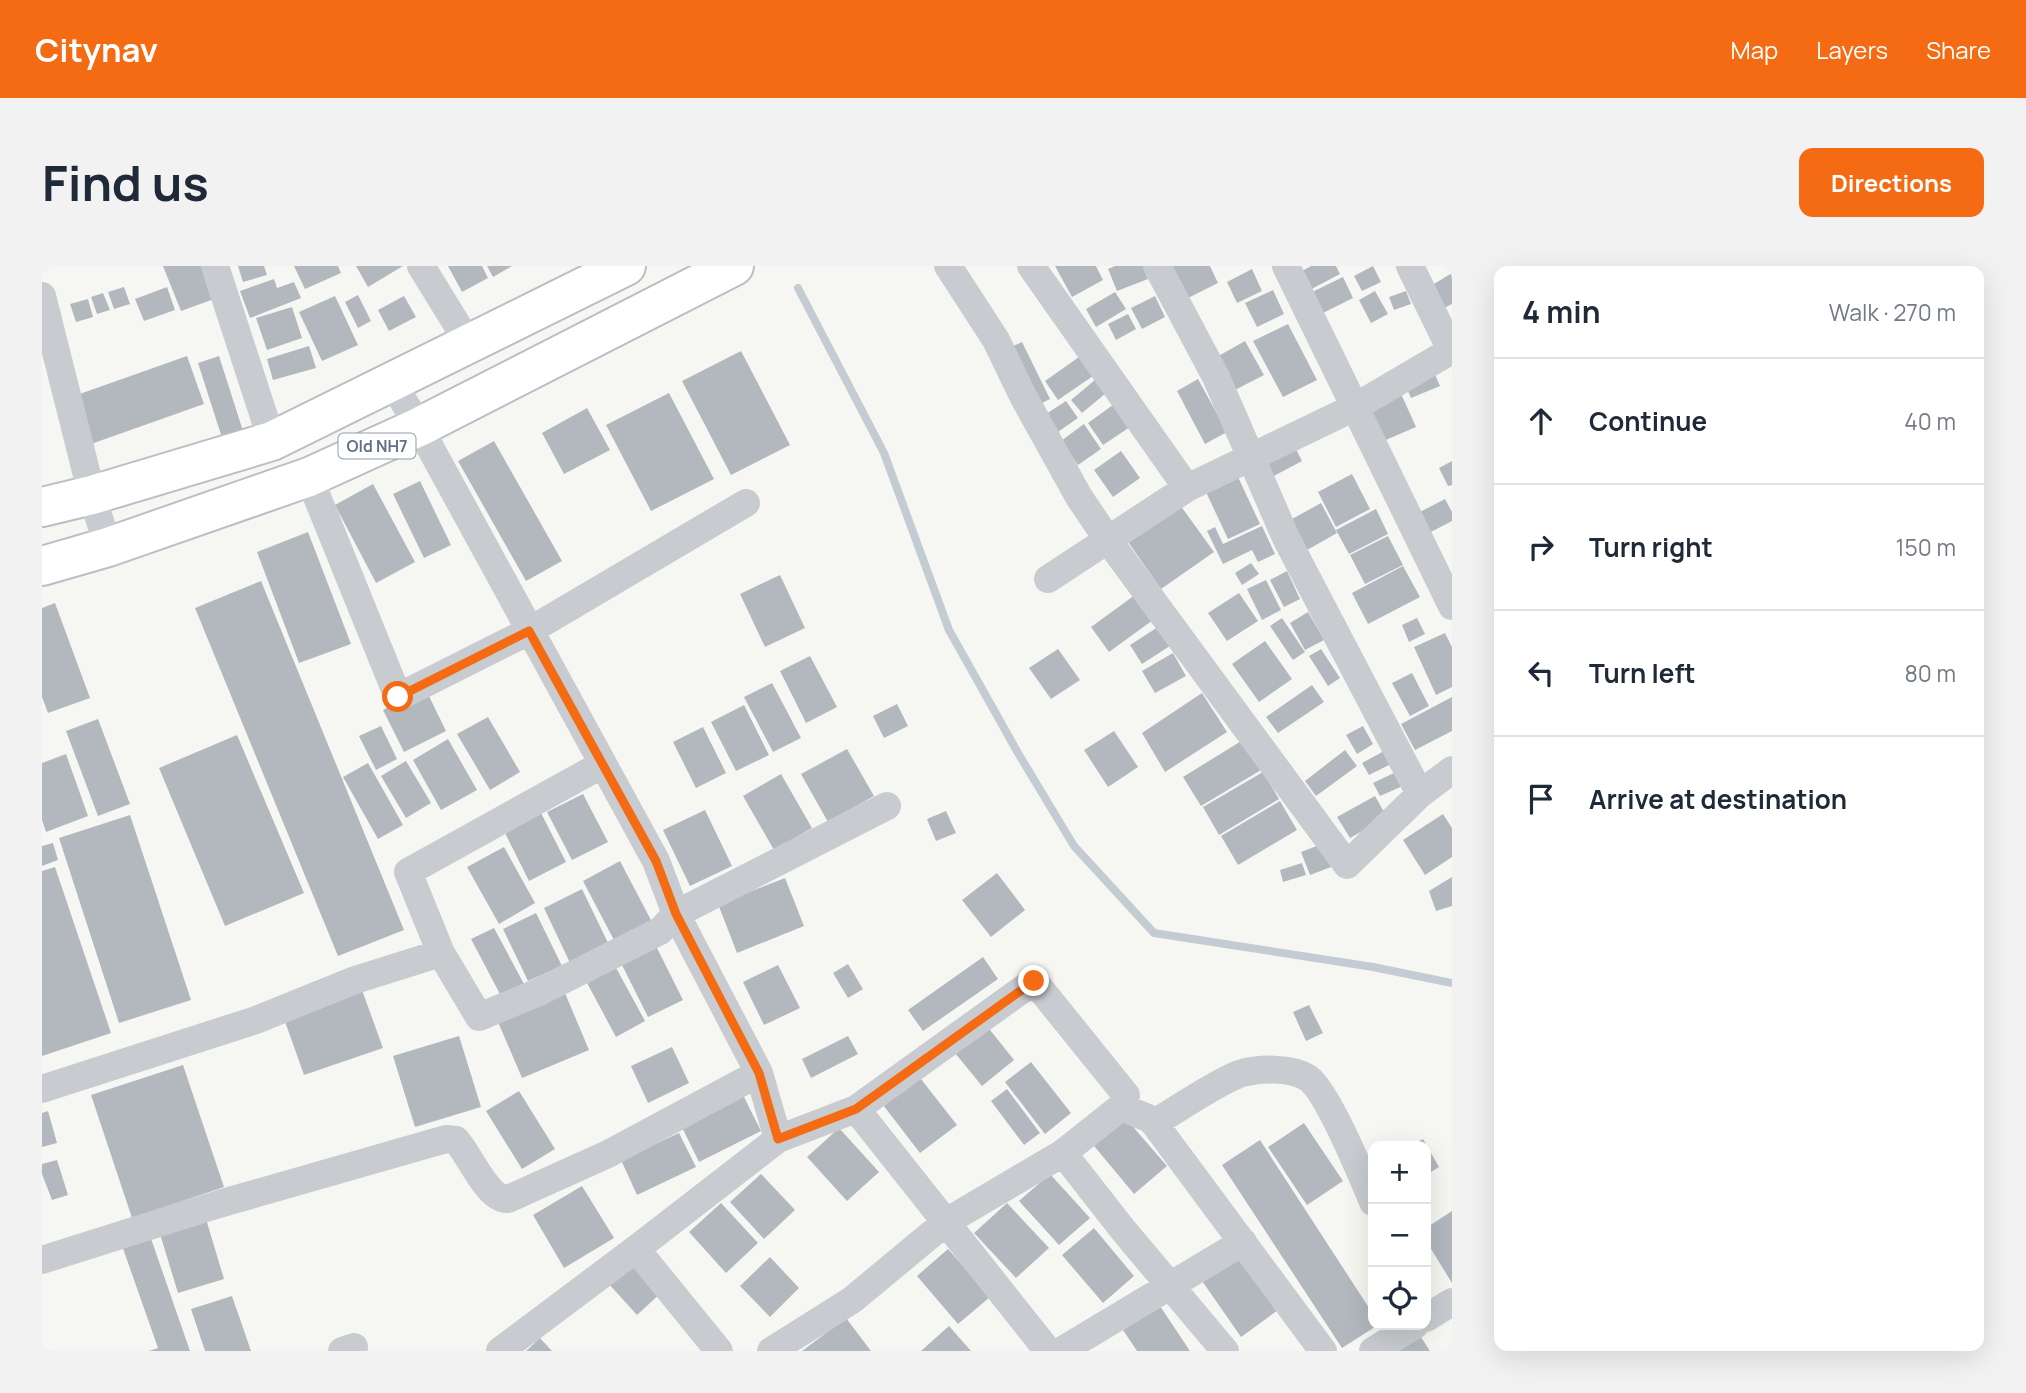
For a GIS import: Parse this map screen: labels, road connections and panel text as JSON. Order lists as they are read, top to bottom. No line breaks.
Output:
{"streets":{"main road":["Old NH7"]},"page":{"header":"Citynav","nav":["Map","Layers","Share"],"buttons":"Directions","title":"Find us","heading":["4 min","Walk · 270 m"],"list":[["Continue","40 m"],["Turn right","150 m"],["Turn left","80 m"],"Arrive at destination"],"map_buttons":["+","−"]}}
